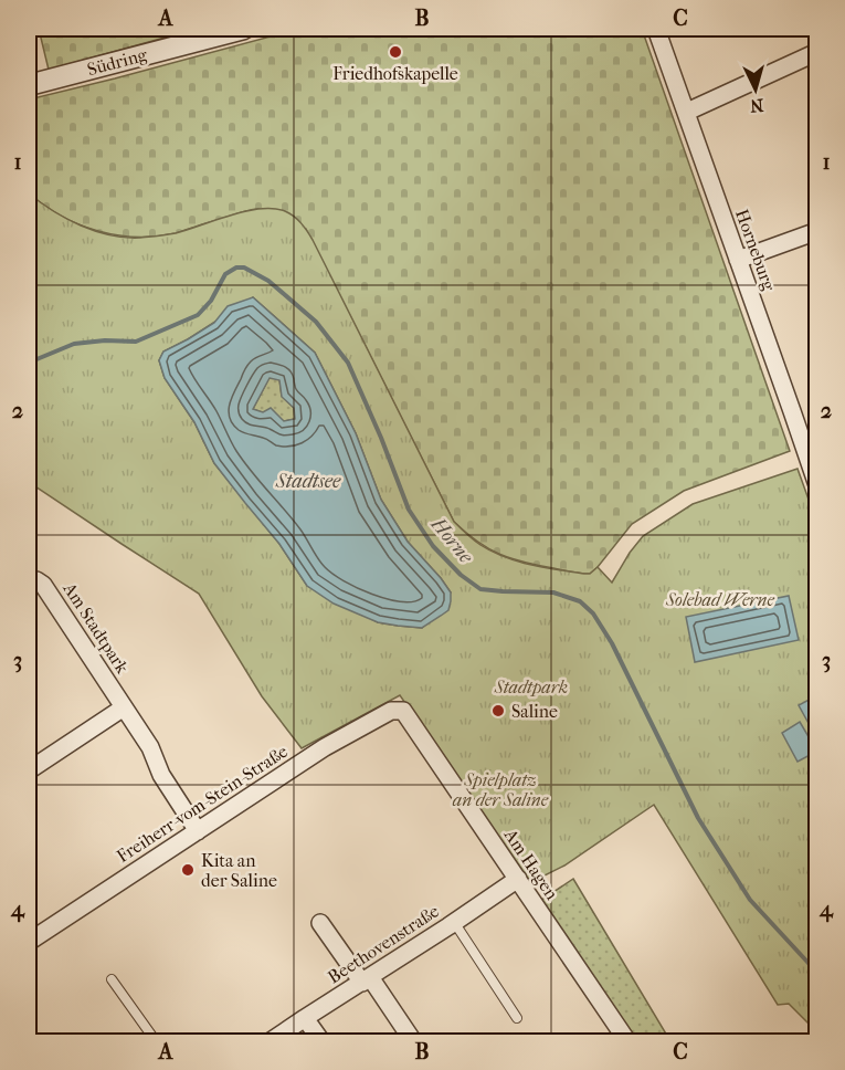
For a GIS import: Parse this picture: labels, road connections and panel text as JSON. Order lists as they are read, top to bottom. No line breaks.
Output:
{"streets":{"street":["Südring","Horneburg","Am Stadtpark","Freiherr-vom-Stein-Straße","Am Hagen","Beethovenstraße"]},"crossings":[["Am Stadtpark","Freiherr-vom-Stein-Straße"],["Freiherr-vom-Stein-Straße","Am Hagen"],["Am Hagen","Beethovenstraße"]],"water":["Stadtsee","Horne"],"parks":["Solebad Werne","Stadtpark","Spielplatz an der Saline"],"places":["Friedhofskapelle","Saline","Kita an der Saline"],"north":"bottom","grid":{"columns":["A","B","C"],"rows":["1","2","3","4"]}}
